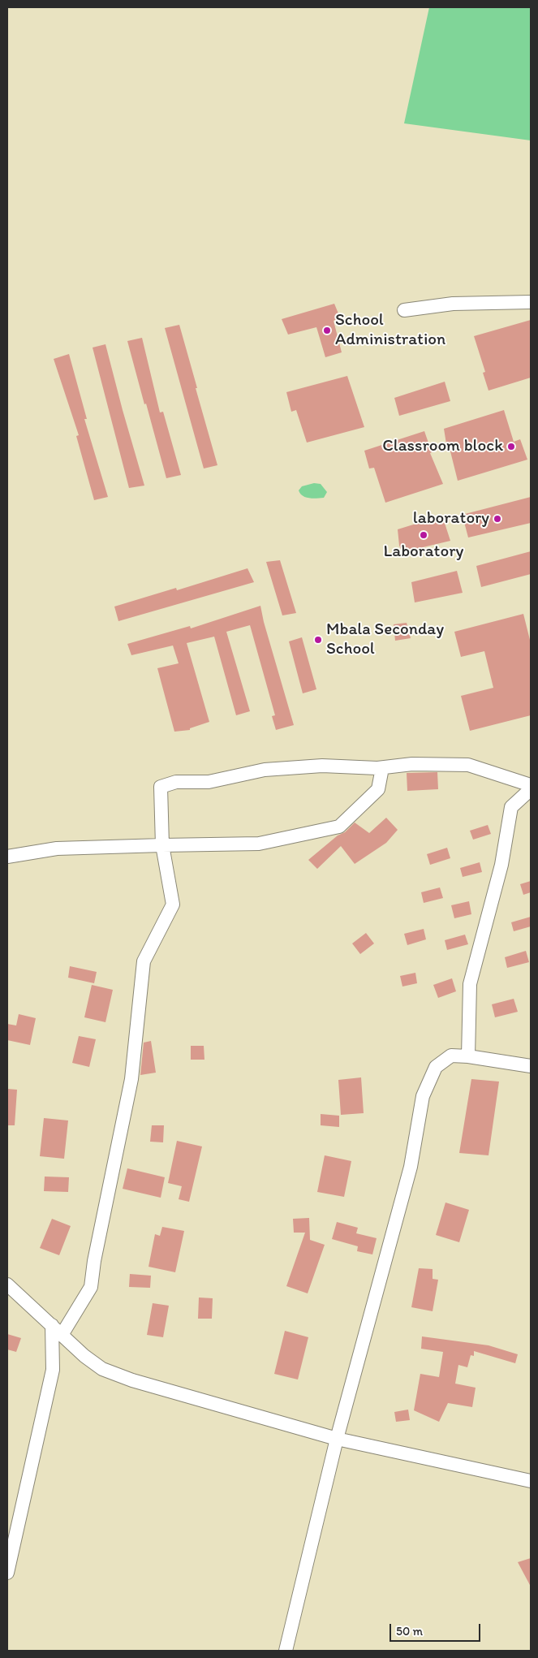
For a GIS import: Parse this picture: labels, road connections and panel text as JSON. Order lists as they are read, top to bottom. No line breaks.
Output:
{"places":["School Administration","Classroom block","laboratory","Laboratory","Mbala Seconday School"],"scale_bar":"50 m"}
